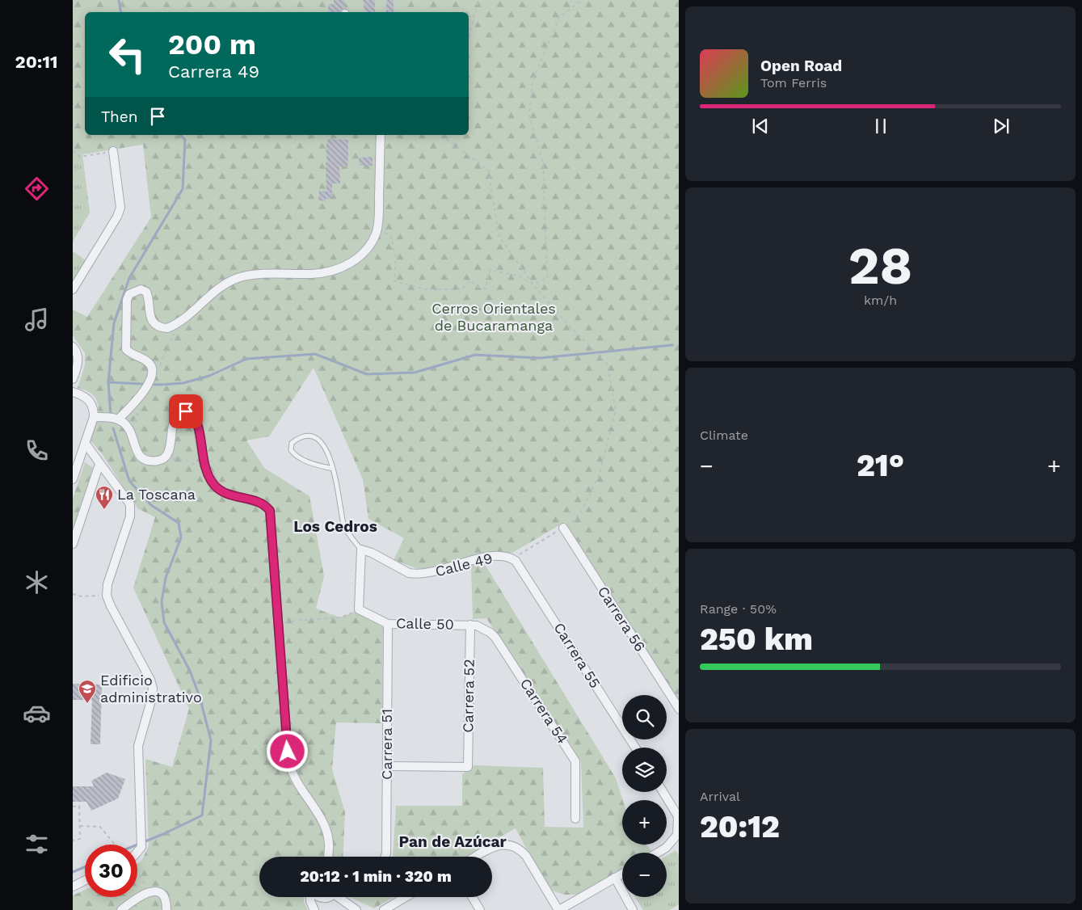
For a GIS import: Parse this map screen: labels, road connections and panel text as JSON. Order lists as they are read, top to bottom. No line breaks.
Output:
{"streets":{"street":["Calle 49","Carrera 56","Calle 50","Carrera 55","Carrera 52","Carrera 54","Carrera 51"]},"crossings":[["Calle 49","Carrera 56"],["Calle 49","Carrera 55"],["Calle 50","Carrera 52"],["Calle 50","Carrera 54"],["Calle 50","Carrera 51"],["Carrera 52","Carrera 54"],["Carrera 52","Carrera 51"]],"districts":["Los Cedros","Pan de Azúcar"],"parks":["Cerros Orientales de Bucaramanga"],"places":{"restaurant":["La Toscana"],"school or university":["Edificio administrativo"]},"page":{"tabs":"20:11","turn":["200 m","Carrera 49"],"song":["Open Road","Tom Ferris"],"then":"Then","tile":[["28","km/h"],"Climate",["Range · 50%","250 km"],["Arrival","20:12"]],"heat":["−","21°","+"],"map_buttons":["+","−"],"limit":"30","trip":"20:12 · 1 min · 320 m"}}
